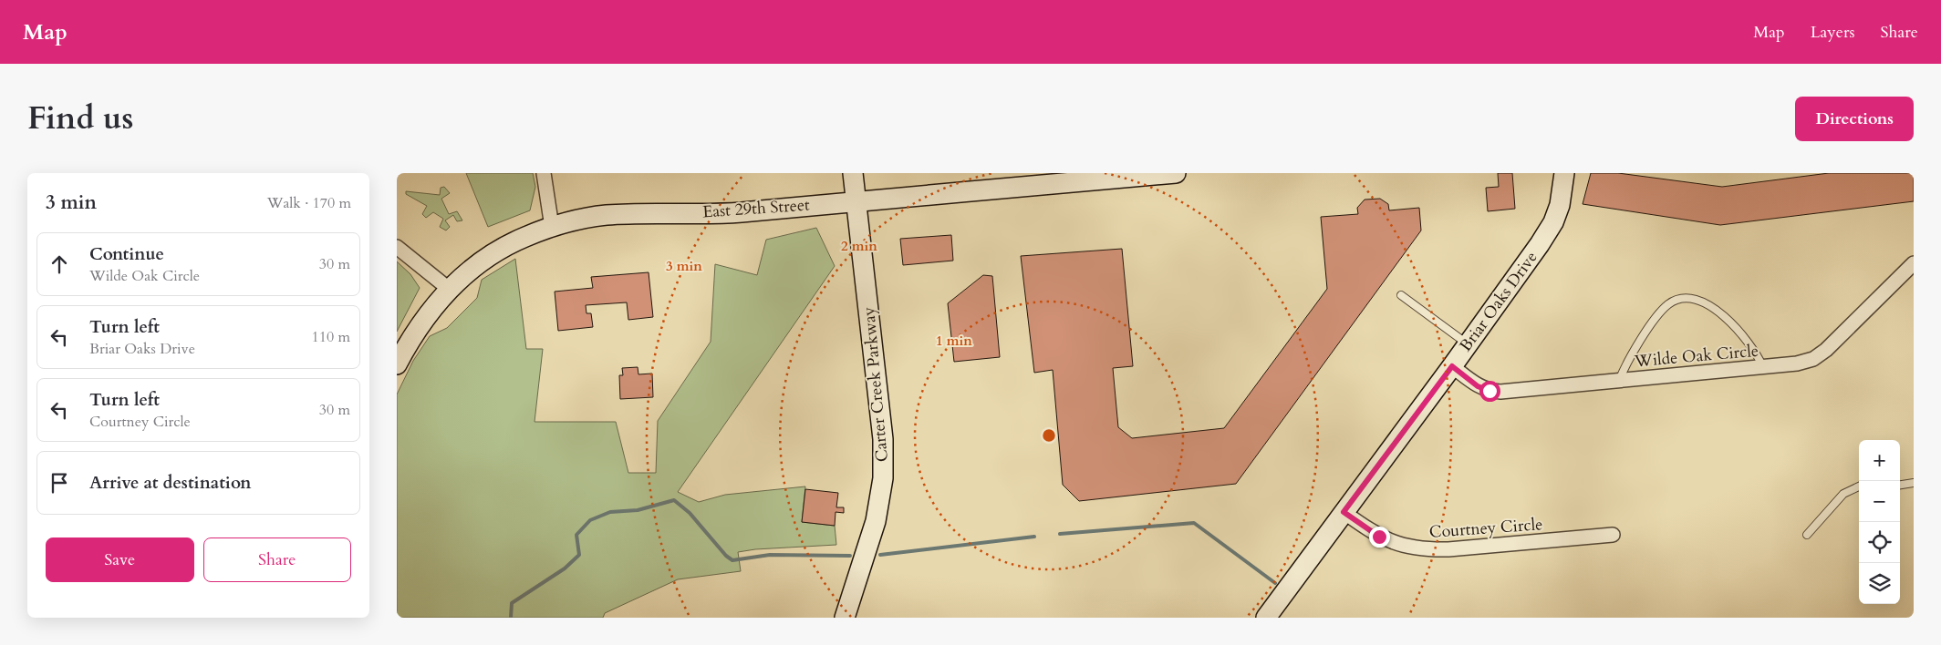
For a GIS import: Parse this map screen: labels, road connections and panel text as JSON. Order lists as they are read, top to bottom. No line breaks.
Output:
{"streets":{"street":["East 29th Street","Briar Oaks Drive","Wilde Oak Circle","Carter Creek Parkway","Courtney Circle"]},"crossings":[["East 29th Street","Carter Creek Parkway"],["Briar Oaks Drive","Wilde Oak Circle"],["Briar Oaks Drive","Courtney Circle"]],"page":{"header":"Map","nav":["Map","Layers","Share"],"title":"Find us","buttons":["Directions",["Save","Share"]],"heading":["3 min","Walk · 170 m"],"list":[["Continue","Wilde Oak Circle","30 m"],["Turn left","Briar Oaks Drive","110 m"],["Turn left","Courtney Circle","30 m"],"Arrive at destination"],"map_buttons":["+","−"]},"rings":["2 min","3 min","1 min"]}
